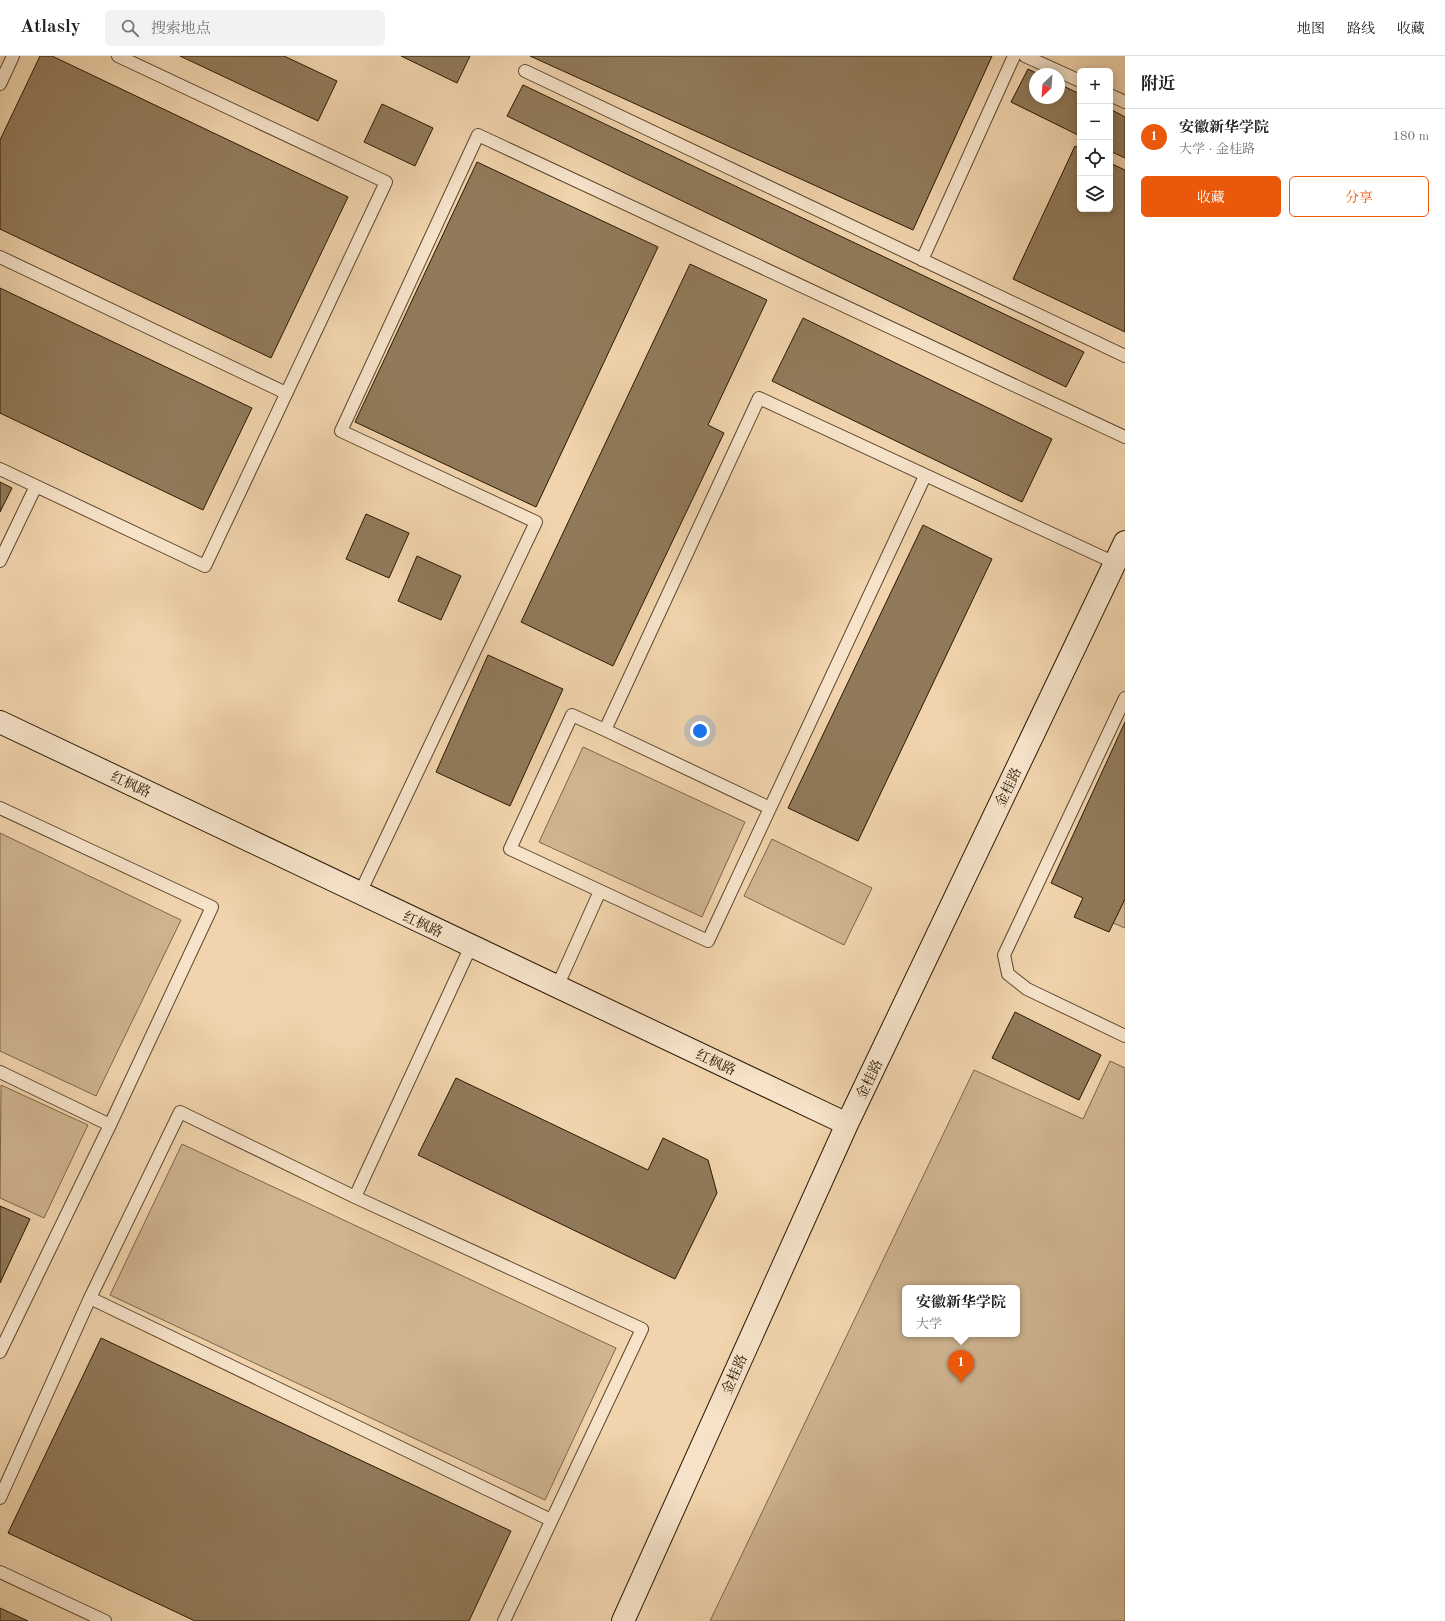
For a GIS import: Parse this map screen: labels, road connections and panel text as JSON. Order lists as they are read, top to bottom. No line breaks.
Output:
{"streets":{"street":["红枫路","金桂路"]},"crossings":[["红枫路","金桂路"]],"north":"bottom left","page":{"header":"Atlasly","search":"搜索地点","nav":["地图","路线","收藏"],"heading":"附近","map_buttons":["+","−"],"list":[{"mark":"1","name":"安徽新华学院","note":"大学 · 金桂路","value":"180 m"}],"buttons":["收藏","分享"],"popup":["安徽新华学院","大学"],"pins":"1"}}
